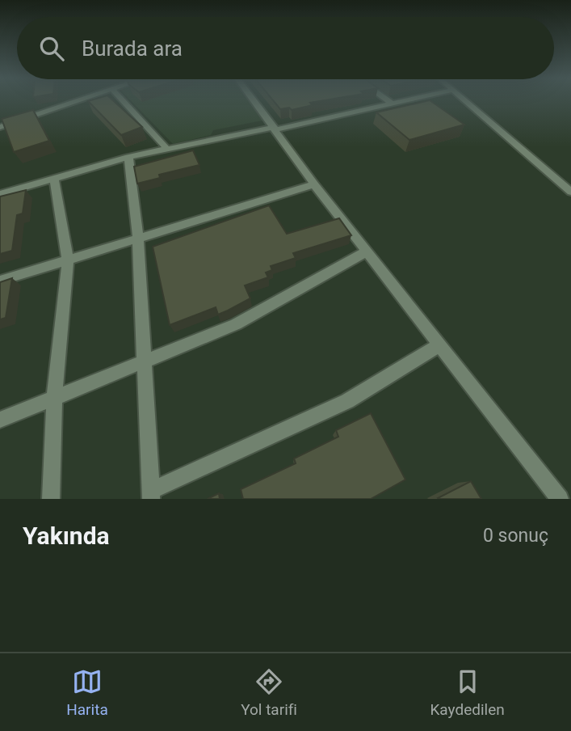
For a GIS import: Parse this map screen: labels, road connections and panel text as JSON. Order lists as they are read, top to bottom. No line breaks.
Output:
{"page":{"search":"Burada ara","heading":["Yakında","0 sonuç"],"nav":["Harita","Yol tarifi","Kaydedilen"]}}
